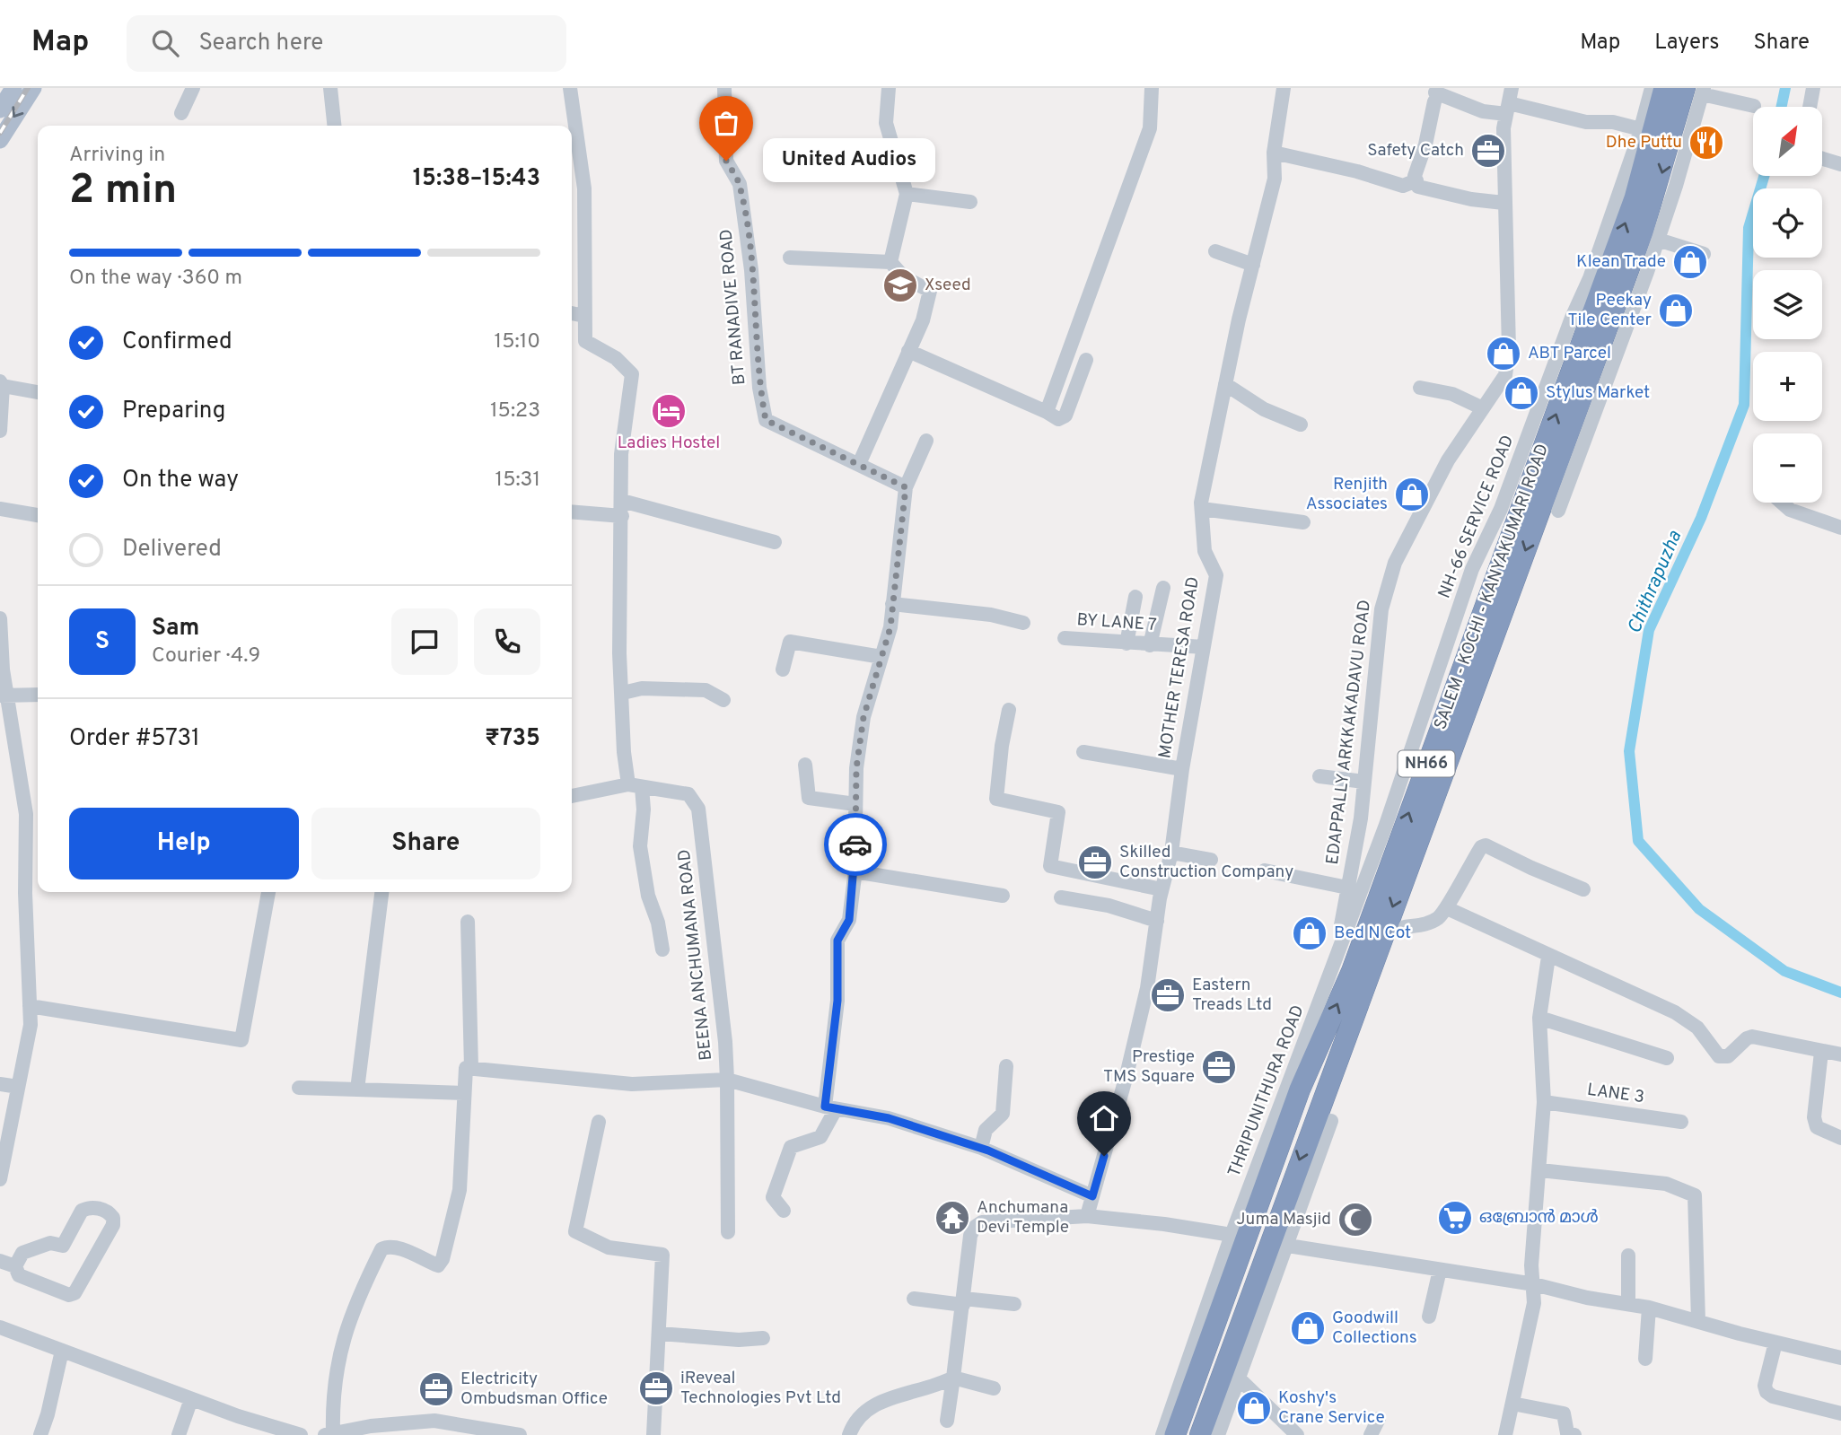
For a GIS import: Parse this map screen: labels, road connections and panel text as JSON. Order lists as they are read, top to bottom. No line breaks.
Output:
{"streets":{"highway":["SALEM - KOCHI - KANYAKUMARI ROAD","NH66"],"street":["BT RANADIVE ROAD","NH-66 SERVICE ROAD","BY LANE 7","MOTHER TERESA ROAD","EDAPPALLY ARKKAKADAVU ROAD","BEENA ANCHUMANA ROAD","THRIPUNITHURA ROAD","LANE 3"]},"crossings":[["NH-66 SERVICE ROAD","EDAPPALLY ARKKAKADAVU ROAD"],["NH-66 SERVICE ROAD","THRIPUNITHURA ROAD"],["SALEM - KOCHI - KANYAKUMARI ROAD","THRIPUNITHURA ROAD"],["BY LANE 7","MOTHER TERESA ROAD"],["MOTHER TERESA ROAD","BEENA ANCHUMANA ROAD"],["EDAPPALLY ARKKAKADAVU ROAD","THRIPUNITHURA ROAD"]],"water":["Chithrapuzha"],"places":{"restaurant":["Dhe Puttu"],"office":["Safety Catch","Skilled Construction Company","Eastern Treads Ltd","Prestige TMS Square","iReveal Technologies Pvt Ltd","Electricity Ombudsman Office"],"other":["United Audios"],"shop":["Klean Trade","Peekay Tile Center","ABT Parcel","Stylus Market","Renjith Associates","Bed N Cot","Goodwill Collections","Koshy's Crane Service"],"school or university":["Xseed"],"hotel":["Ladies Hostel"],"temple":["Anchumana Devi Temple"],"supermarket":["ഒബ്രോൻ മാൾ"],"mosque":["Juma Masjid"]},"north":"top right","page":{"header":"Map","search":"Search here","nav":["Map","Layers","Share"],"map_buttons":["+","−"],"heading":["2 min","Arriving in","15:38–15:43"],"panel":["Sam","Courier · 4.9","Order #5731","₹735"],"bubble":"United Audios","bar":"On the way · 360 m","list":[["Confirmed","15:10"],["Preparing","15:23"],["On the way","15:31"],"Delivered"],"round":"S","buttons":["Help","Share"]}}
